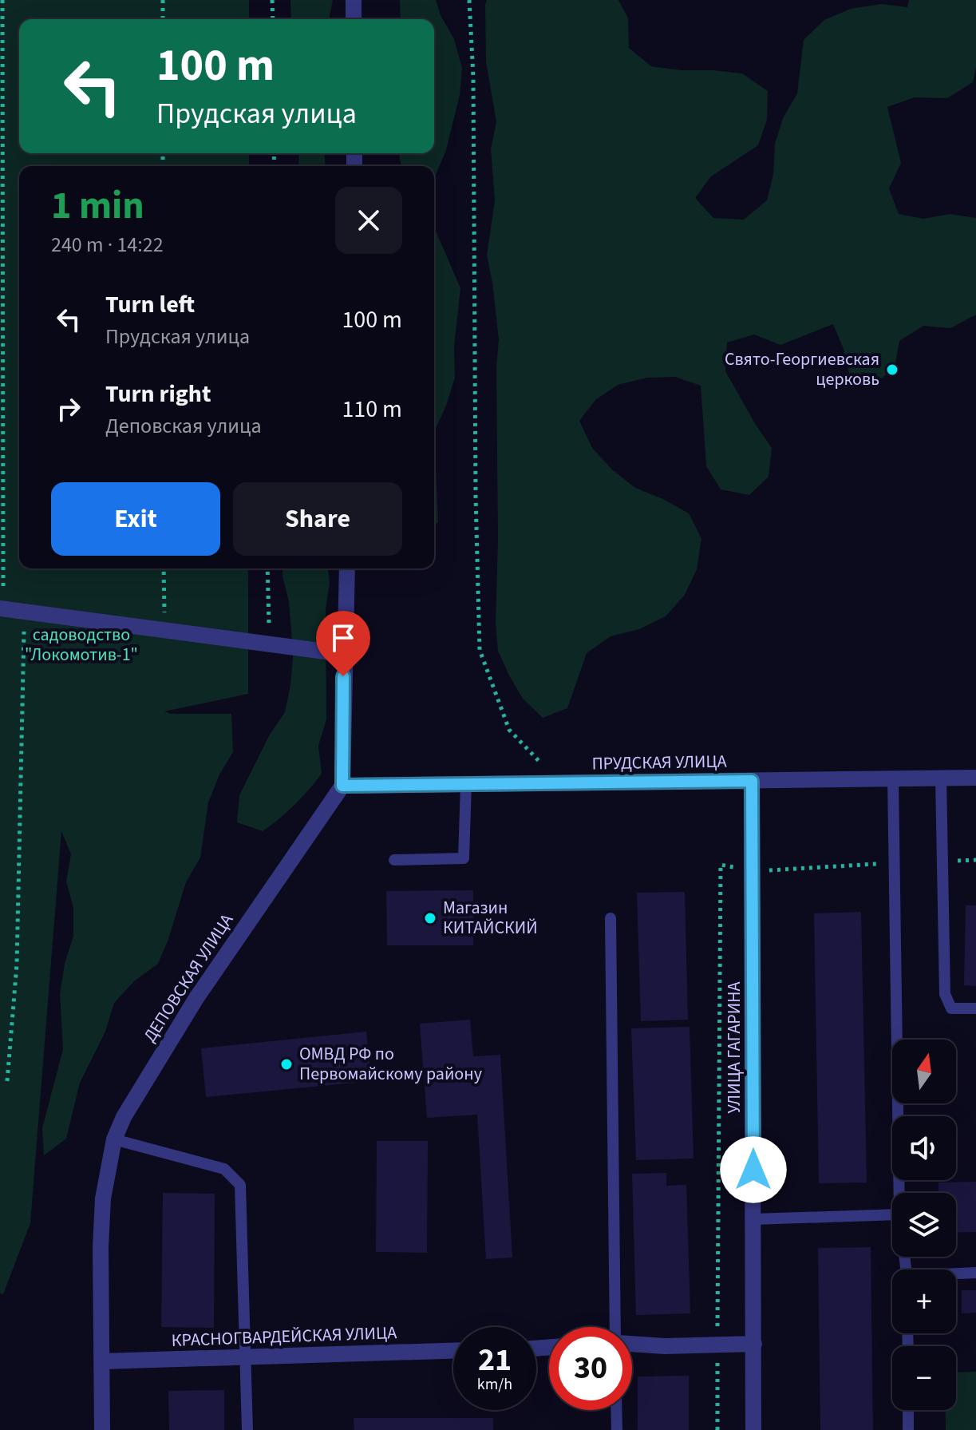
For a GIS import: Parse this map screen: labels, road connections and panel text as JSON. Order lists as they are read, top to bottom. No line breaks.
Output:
{"streets":{"street":["ПРУДСКАЯ УЛИЦА","ДЕПОВСКАЯ УЛИЦА","УЛИЦА ГАГАРИНА","КРАСНОГВАРДЕЙСКАЯ УЛИЦА"]},"crossings":[["ПРУДСКАЯ УЛИЦА","ДЕПОВСКАЯ УЛИЦА"],["ПРУДСКАЯ УЛИЦА","УЛИЦА ГАГАРИНА"],["ДЕПОВСКАЯ УЛИЦА","КРАСНОГВАРДЕЙСКАЯ УЛИЦА"]],"parks":["садоводство \"Локомотив-1\""],"places":["Свято-Георгиевская церковь","Магазин КИТАЙСКИЙ","ОМВД РФ по Первомайскому району"],"north":"top","page":{"turn":["100 m","Прудская улица"],"heading":["1 min","240 m · 14:22"],"list":[{"name":"Turn left","note":"Прудская улица","value":"100 m"},{"name":"Turn right","note":"Деповская улица","value":"110 m"}],"buttons":["Exit","Share"],"map_buttons":["+","−"],"speed":"21 km/h","limit":"30"}}
